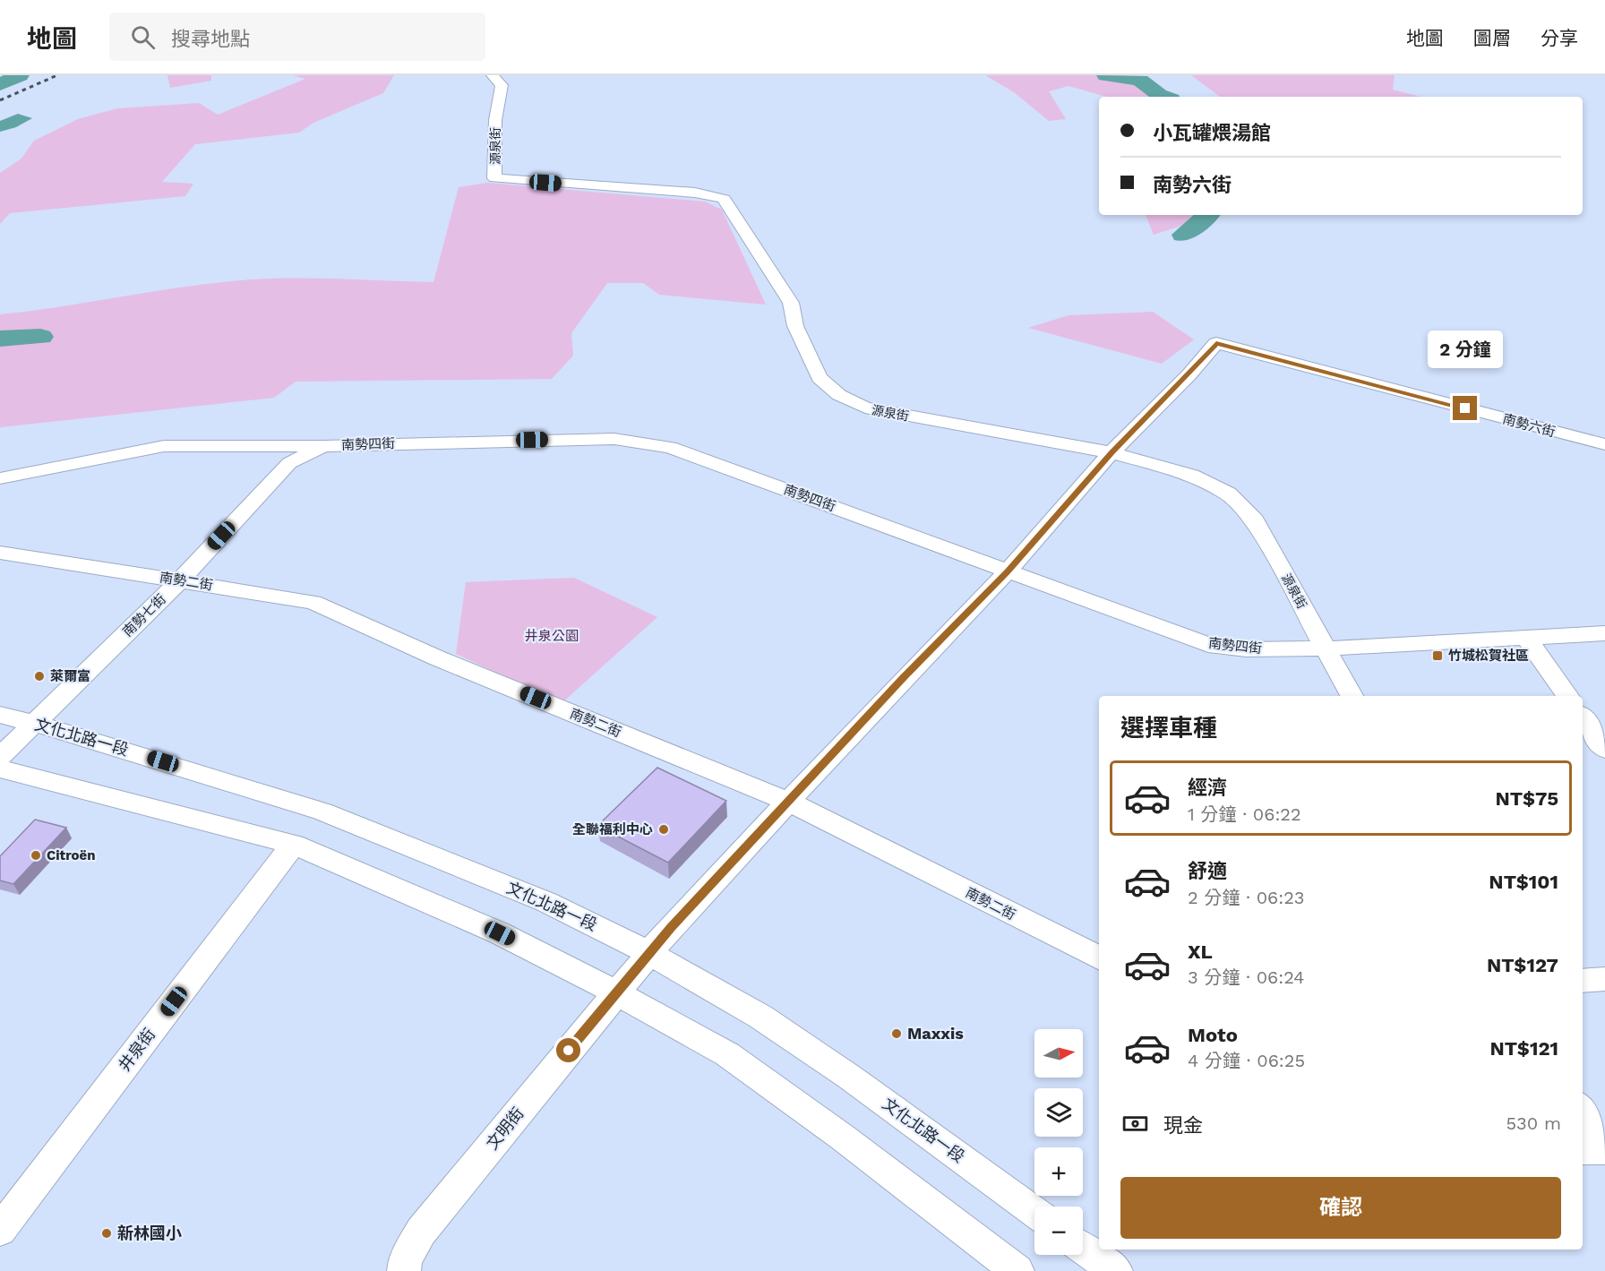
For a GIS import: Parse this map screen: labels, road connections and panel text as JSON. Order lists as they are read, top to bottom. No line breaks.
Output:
{"streets":{"street":["源泉街","南勢六街","南勢四街","南勢二街","南勢七街","文化北路一段","井泉街","文明街"]},"crossings":[["源泉街","南勢六街"],["源泉街","南勢四街"],["南勢六街","南勢四街"],["南勢六街","南勢二街"],["南勢六街","文化北路一段"],["南勢六街","文明街"],["南勢四街","南勢七街"],["南勢二街","南勢七街"],["南勢七街","文化北路一段"]],"parks":["井泉公園"],"places":{"transit":["竹城松賀社區"],"other":["萊爾富","全聯福利中心","Citroën","Maxxis","新林國小"]},"north":"right","page":{"header":"地圖","search":"搜尋地點","nav":["地圖","圖層","分享"],"banner":["小瓦罐煨湯館","南勢六街"],"bubble":"2 分鐘","heading":"選擇車種","list":[{"name":"經濟","note":"1 分鐘 · 06:22","value":"NT$75"},{"name":"舒適","note":"2 分鐘 · 06:23","value":"NT$101"},{"name":"XL","note":"3 分鐘 · 06:24","value":"NT$127"},{"name":"Moto","note":"4 分鐘 · 06:25","value":"NT$121"}],"map_buttons":["+","−"],"pay":["現金","530 m"],"buttons":"確認"}}
